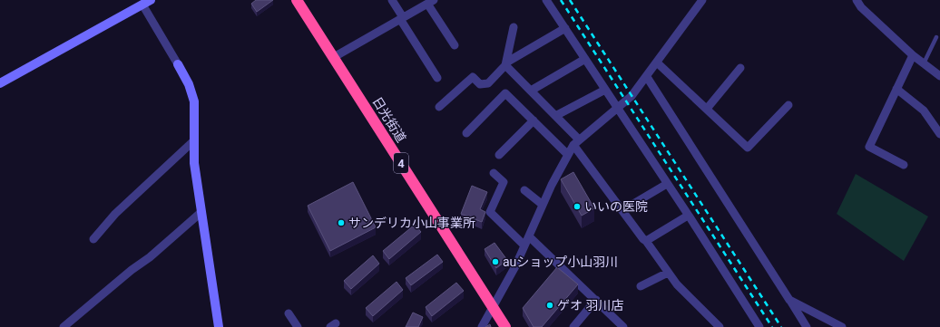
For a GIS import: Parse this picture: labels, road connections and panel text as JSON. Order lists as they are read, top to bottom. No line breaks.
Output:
{"streets":{"highway":["日光街道","4"]},"places":["いいの医院","サンデリカ小山事業所","auショップ小山羽川","ゲオ 羽川店"]}
